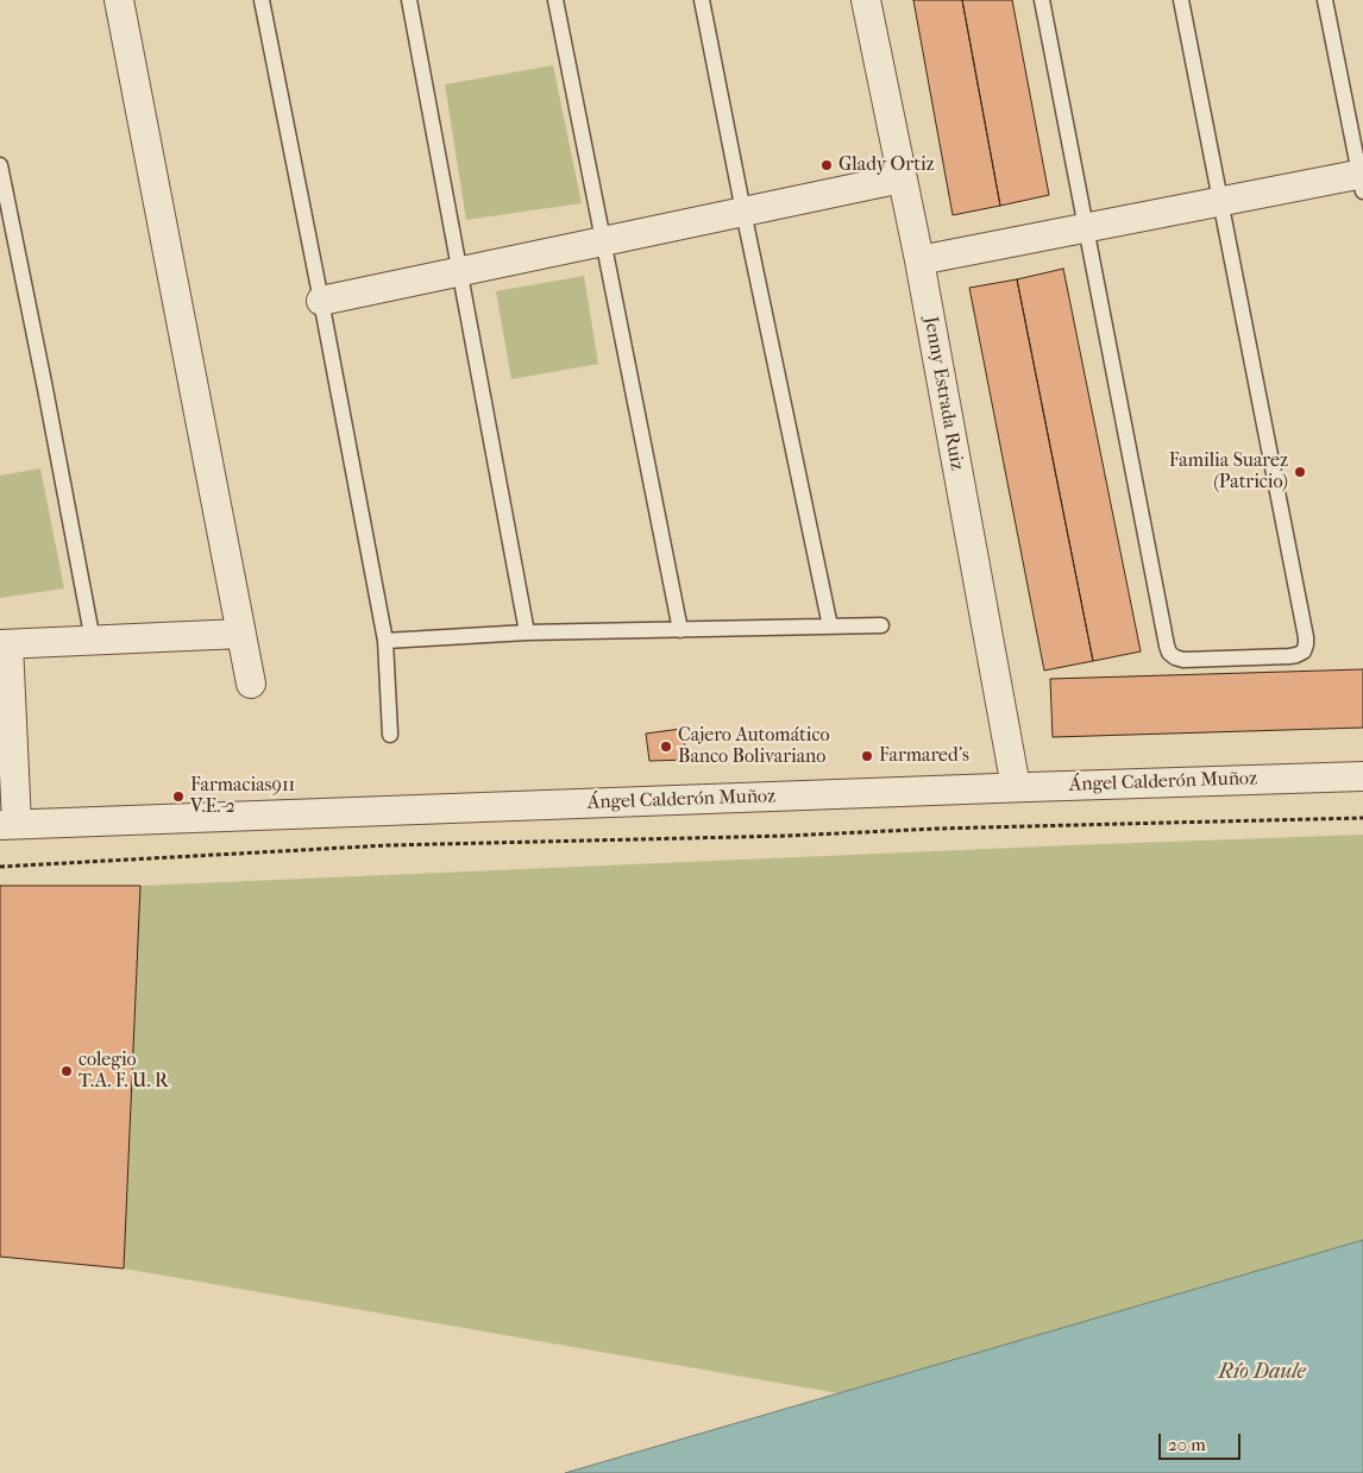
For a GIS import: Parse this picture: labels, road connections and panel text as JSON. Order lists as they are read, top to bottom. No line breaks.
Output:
{"streets":{"street":["Jenny Estrada Ruiz","Ángel Calderón Muñoz"]},"crossings":[["Jenny Estrada Ruiz","Ángel Calderón Muñoz"]],"water":["Río Daule"],"places":["Glady Ortiz","Familia Suarez (Patricio)","Cajero Automático Banco Bolivariano","Farmared’s","Farmacias911 V.E.-2","colegio T.A. F. U. R"],"scale_bar":"20 m"}
